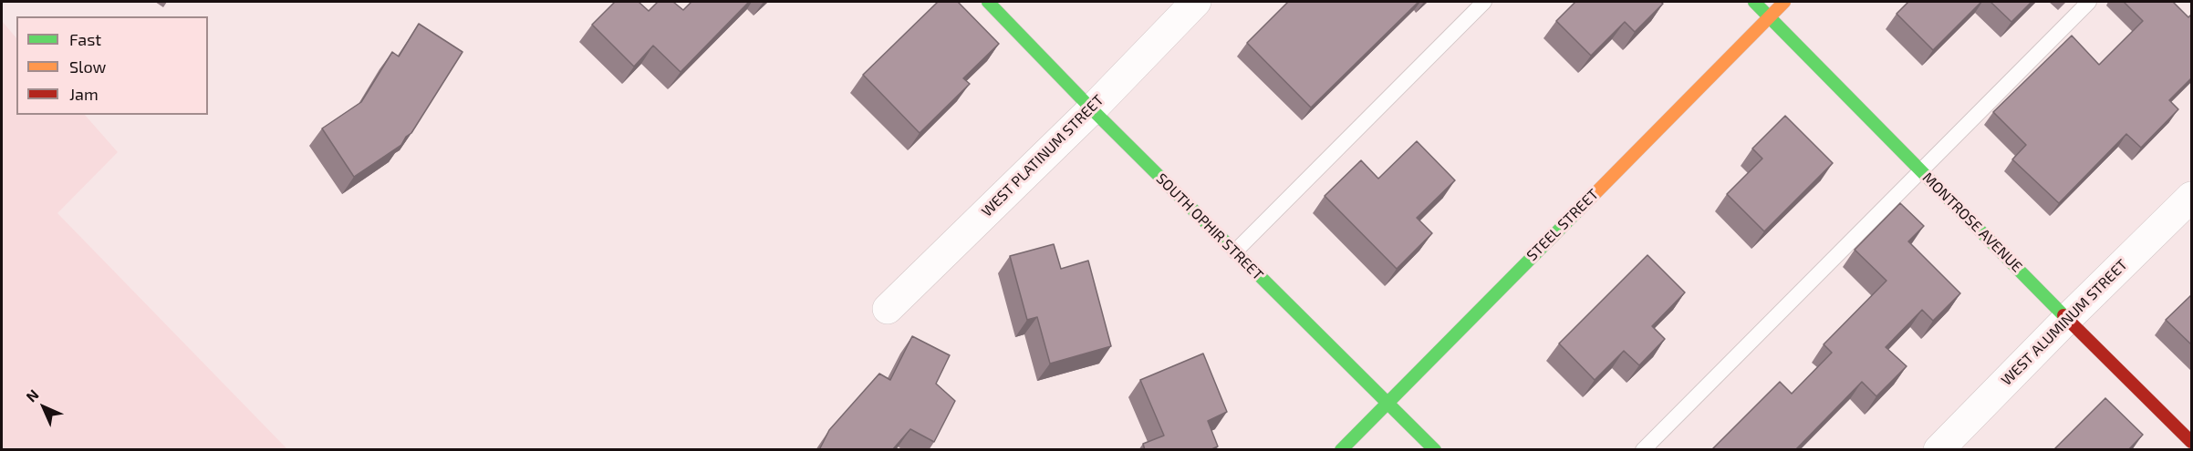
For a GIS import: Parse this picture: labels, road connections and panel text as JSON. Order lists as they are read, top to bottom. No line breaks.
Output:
{"streets":{"street":["WEST PLATINUM STREET","MONTROSE AVENUE","STEEL STREET","SOUTH OPHIR STREET","WEST ALUMINUM STREET"]},"crossings":[["WEST PLATINUM STREET","SOUTH OPHIR STREET"],["MONTROSE AVENUE","STEEL STREET"],["MONTROSE AVENUE","WEST ALUMINUM STREET"],["STEEL STREET","SOUTH OPHIR STREET"]],"legend":["Fast","Slow","Jam"],"north":"top left"}
